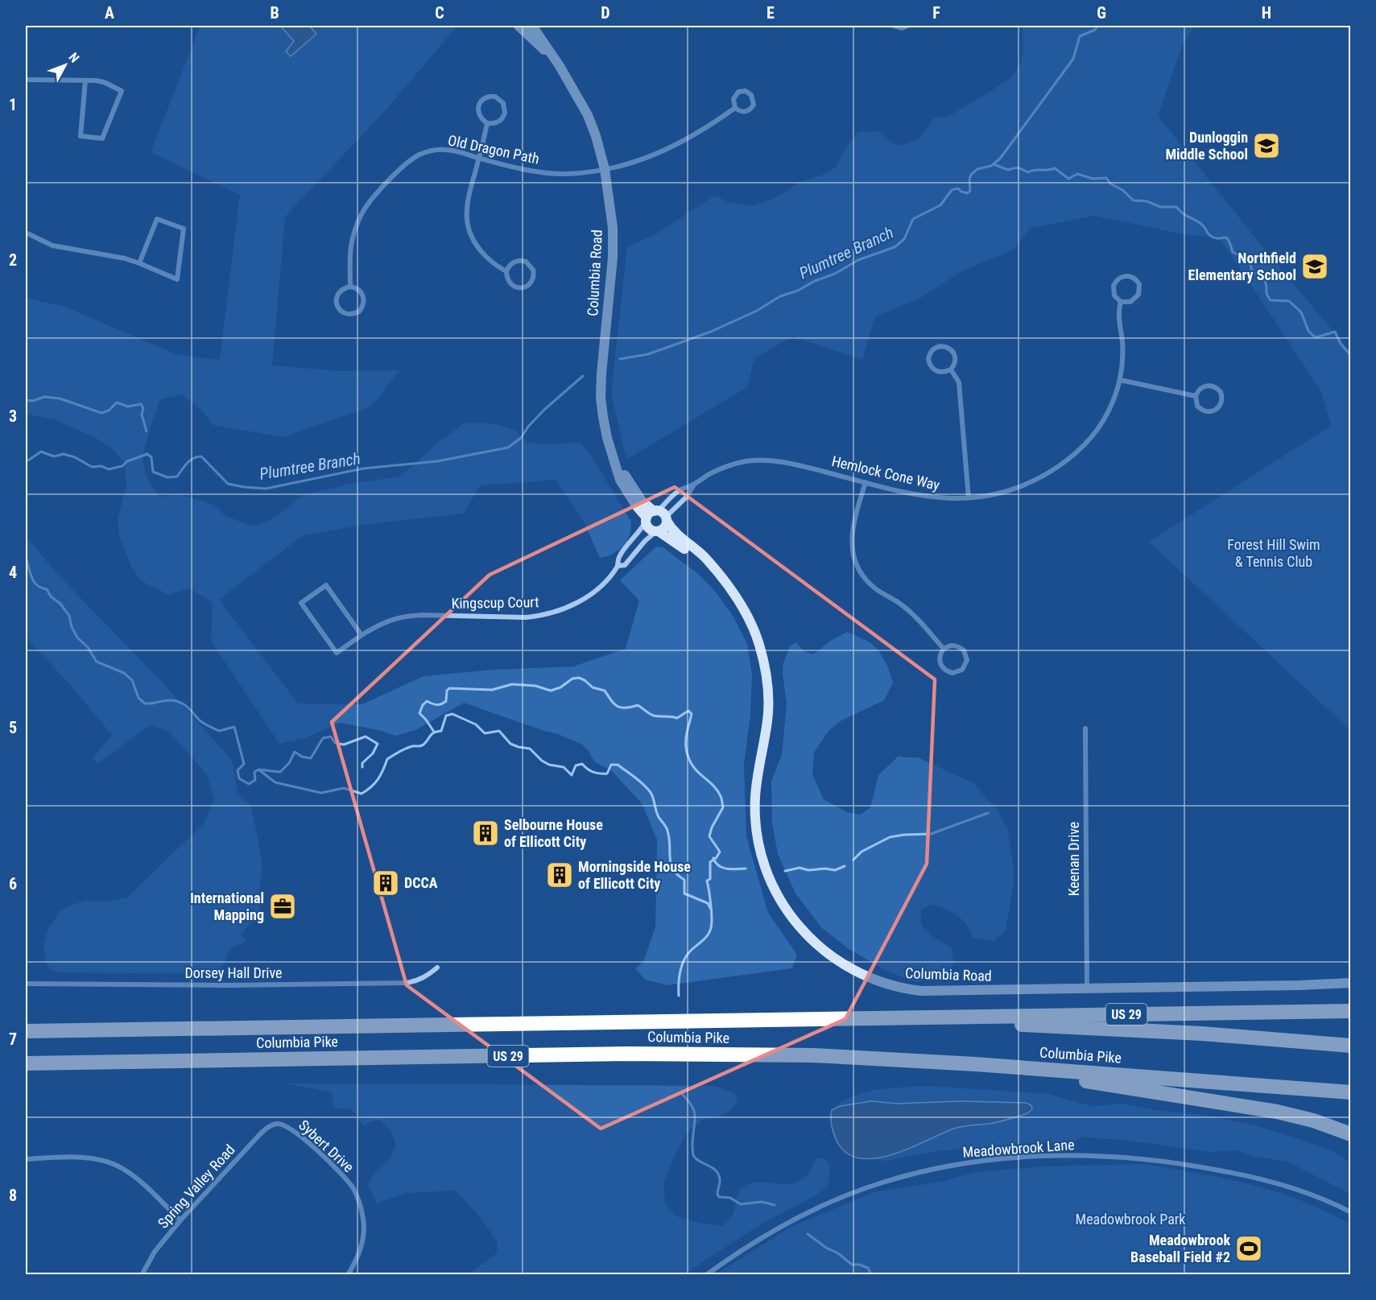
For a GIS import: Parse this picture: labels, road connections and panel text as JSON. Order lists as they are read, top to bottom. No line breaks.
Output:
{"streets":{"highway":["US 29","Columbia Pike"],"street":["Old Dragon Path","Columbia Road","Hemlock Cone Way","Kingscup Court","Keenan Drive","Dorsey Hall Drive","Sybert Drive","Meadowbrook Lane","Spring Valley Road"]},"crossings":[["Old Dragon Path","Columbia Road"],["Columbia Road","Hemlock Cone Way"],["Columbia Road","Kingscup Court"],["Columbia Road","Keenan Drive"],["Hemlock Cone Way","Kingscup Court"],["Sybert Drive","Spring Valley Road"]],"water":["Plumtree Branch"],"parks":["Forest Hill Swim & Tennis Club","Meadowbrook Park"],"places":{"school or university":["Dunloggin Middle School","Northfield Elementary School"],"building":["Selbourne House of Ellicott City","Morningside House of Ellicott City","DCCA"],"office":["International Mapping"],"sports":["Meadowbrook Baseball Field #2"]},"north":"top right","grid":{"columns":["A","B","C","D","E","F","G","H"],"rows":["1","2","3","4","5","6","7","8"]}}
